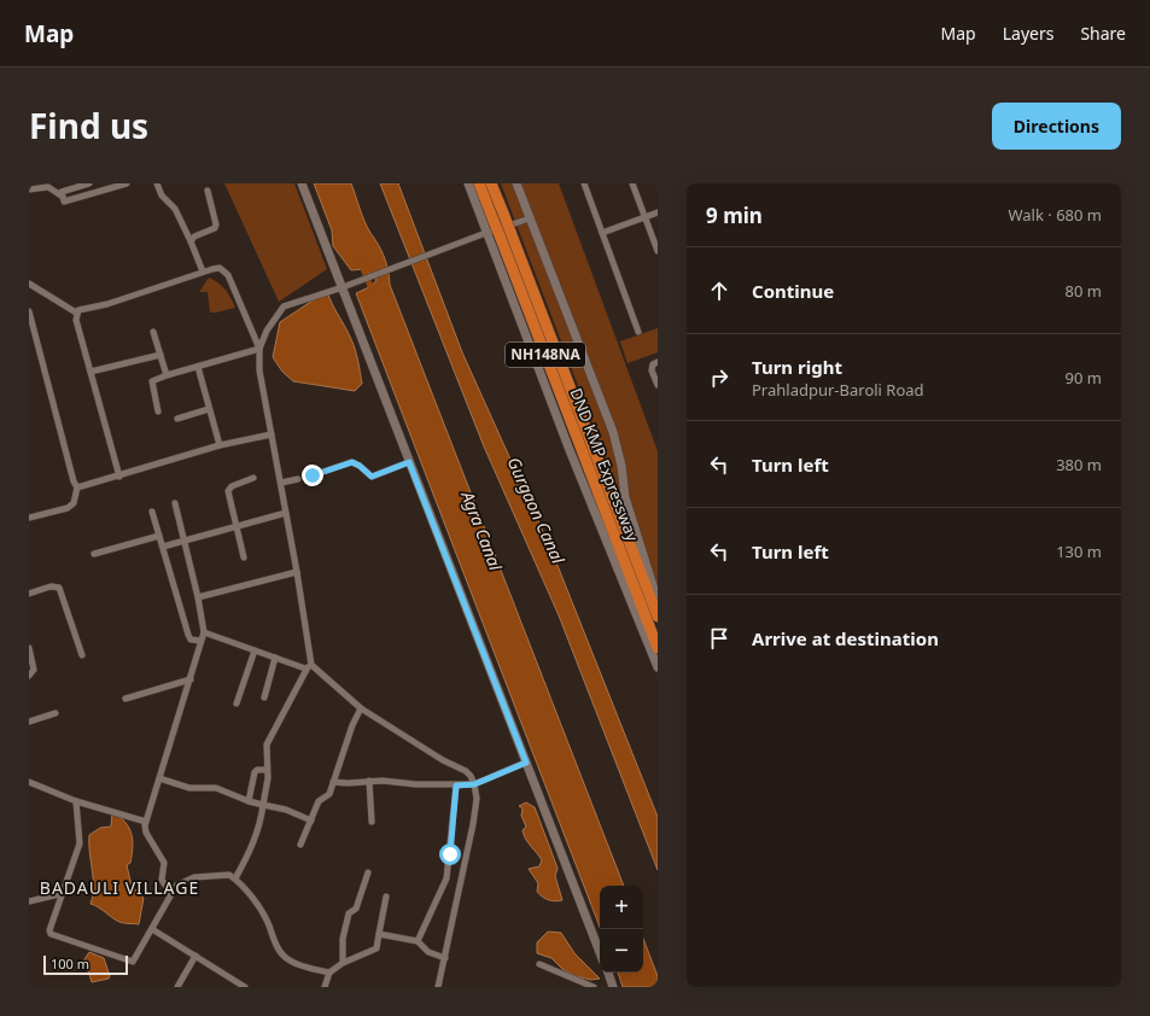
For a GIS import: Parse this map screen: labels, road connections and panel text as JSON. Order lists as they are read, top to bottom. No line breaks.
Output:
{"streets":{"highway":["NH148NA","DND KMP Expressway"]},"districts":["BADAULI VILLAGE"],"water":["Gurgaon Canal","Agra Canal"],"scale_bar":"100 m","page":{"header":"Map","nav":["Map","Layers","Share"],"title":"Find us","buttons":"Directions","heading":["9 min","Walk · 680 m"],"list":[["Continue","80 m"],["Turn right","Prahladpur-Baroli Road","90 m"],["Turn left","380 m"],["Turn left","130 m"],"Arrive at destination"],"map_buttons":["+","−"],"scale":"100 m"}}
